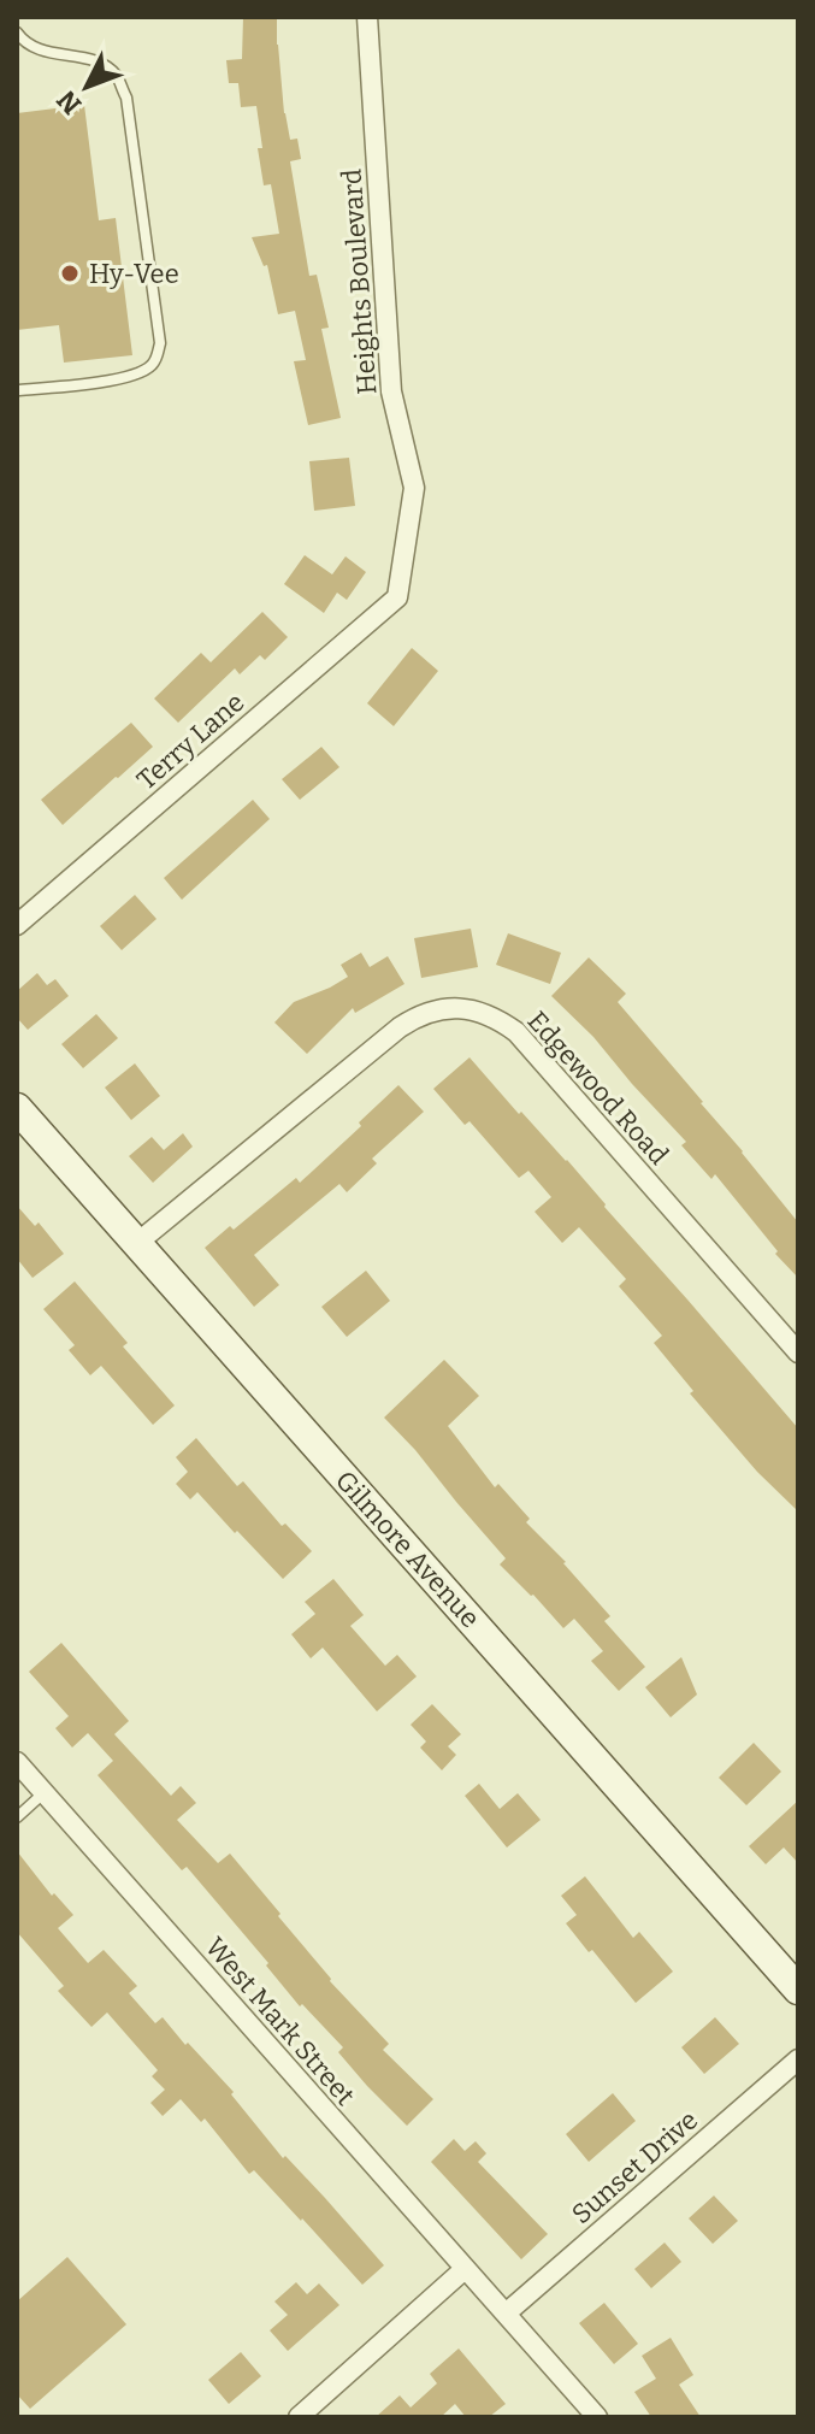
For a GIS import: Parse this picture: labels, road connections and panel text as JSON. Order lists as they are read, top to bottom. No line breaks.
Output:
{"streets":{"street":["Heights Boulevard","Terry Lane","Edgewood Road","Gilmore Avenue","West Mark Street","Sunset Drive"]},"crossings":[["Heights Boulevard","Terry Lane"],["Edgewood Road","Gilmore Avenue"],["West Mark Street","Sunset Drive"]],"places":["Hy-Vee"],"north":"bottom left"}
